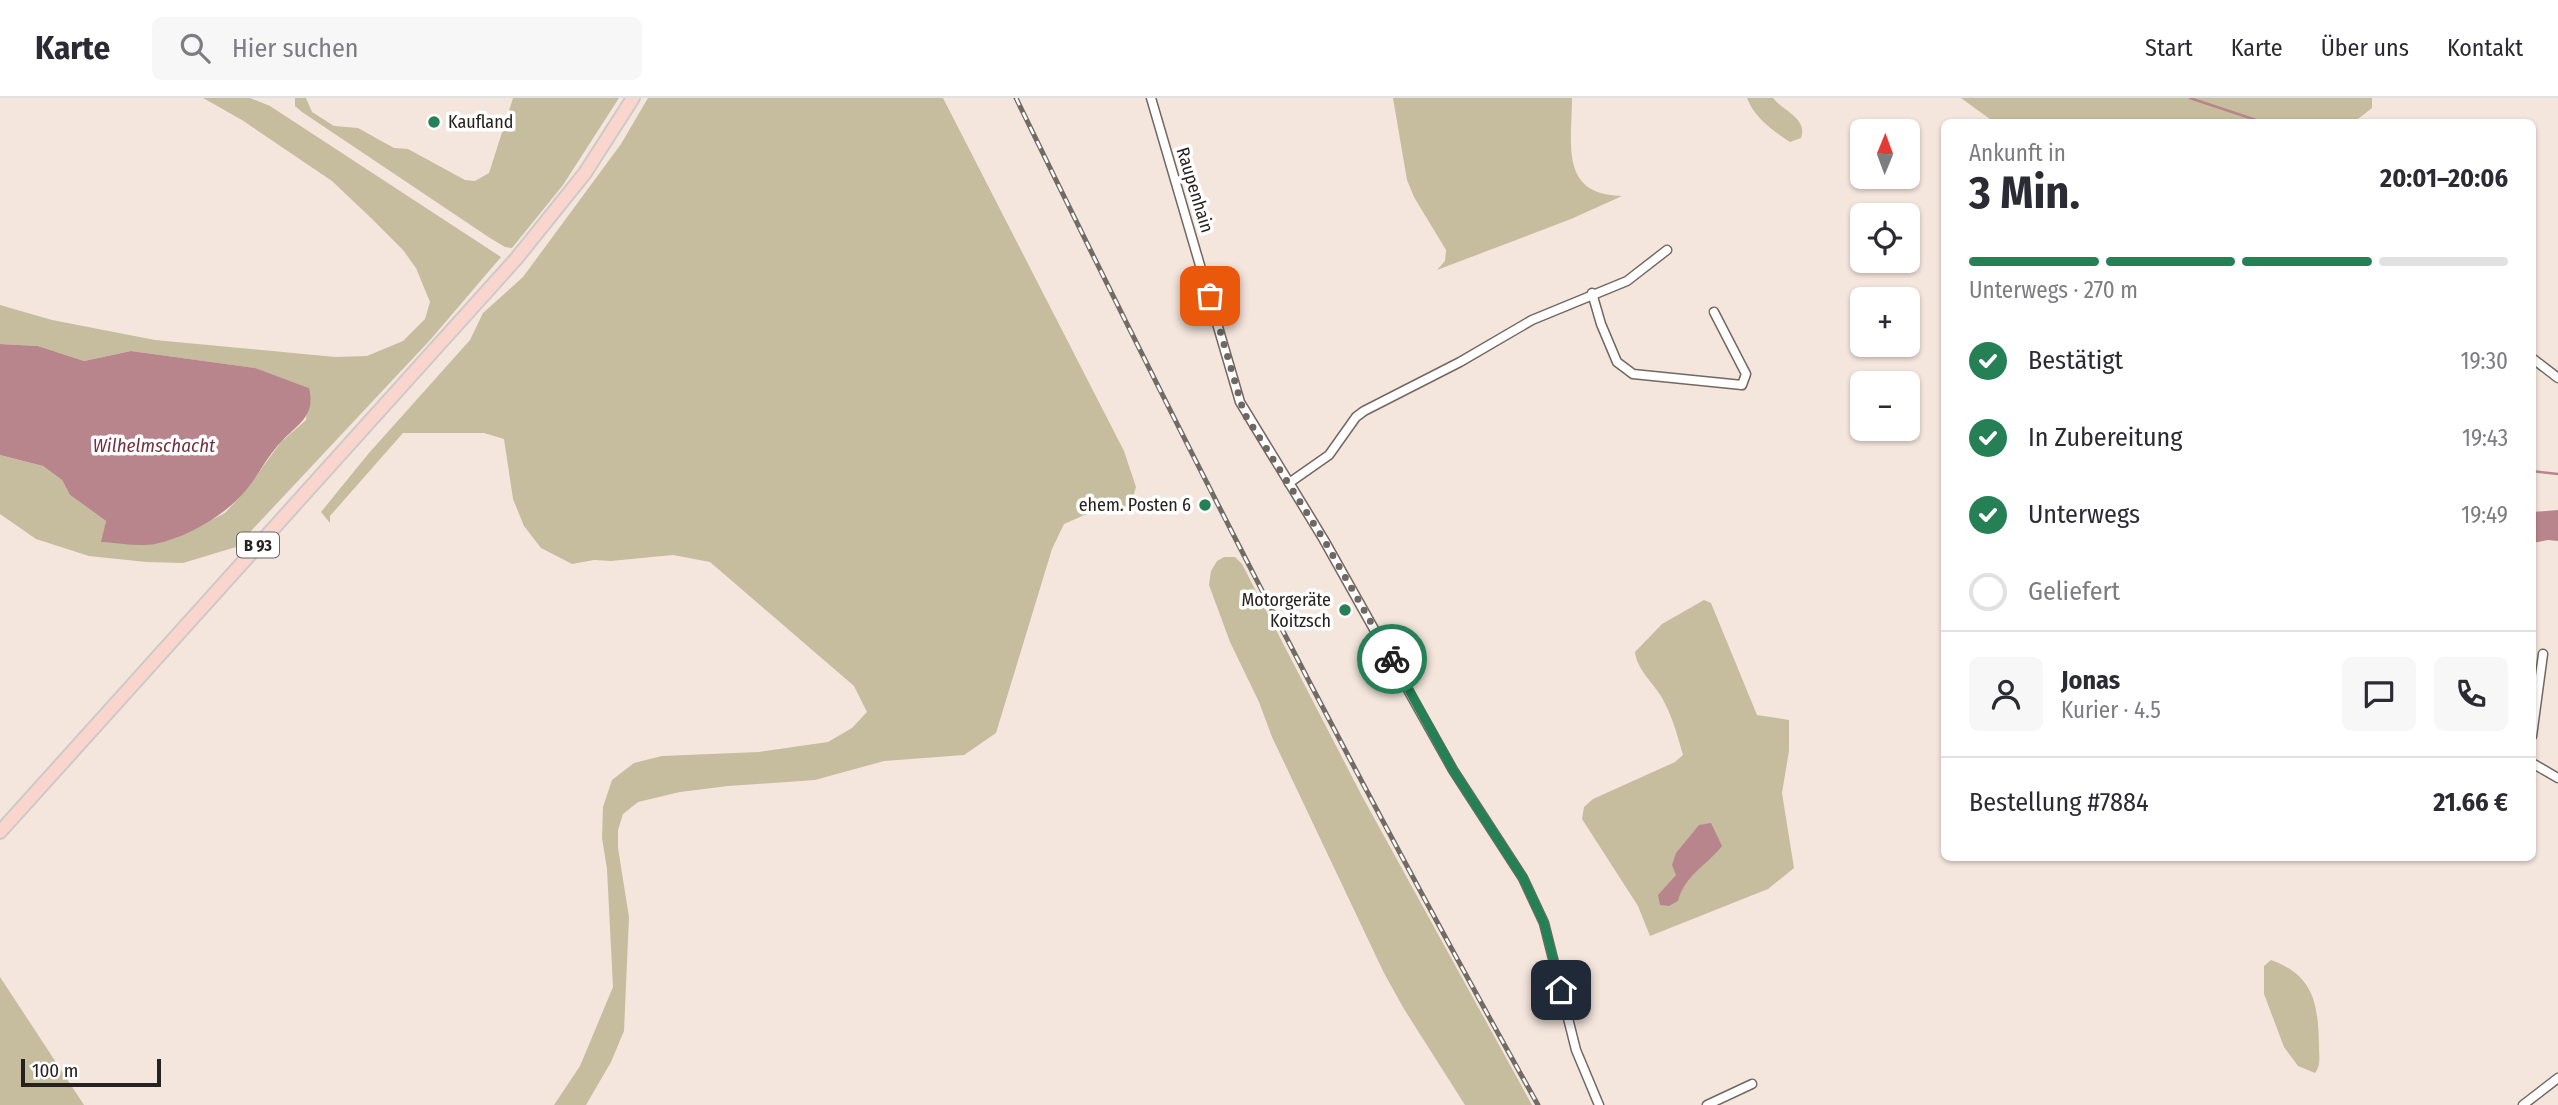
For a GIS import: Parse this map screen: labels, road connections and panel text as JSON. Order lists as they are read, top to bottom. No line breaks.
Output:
{"streets":{"main road":["B 93"],"street":["Raupenhain"]},"water":["Wilhelmschacht"],"places":["Kaufland","ehem. Posten 6","Motorgeräte Koitzsch"],"scale_bar":"100 m","north":"top","page":{"header":"Karte","search":"Hier suchen","nav":["Start","Karte","Über uns","Kontakt"],"map_buttons":["+","−"],"heading":["3 Min.","Ankunft in","20:01–20:06"],"panel":["Jonas","Kurier · 4.5","Bestellung #7884","21.66 €"],"bar":"Unterwegs · 270 m","list":[["Bestätigt","19:30"],["In Zubereitung","19:43"],["Unterwegs","19:49"],"Geliefert"],"scale":"100 m"}}
